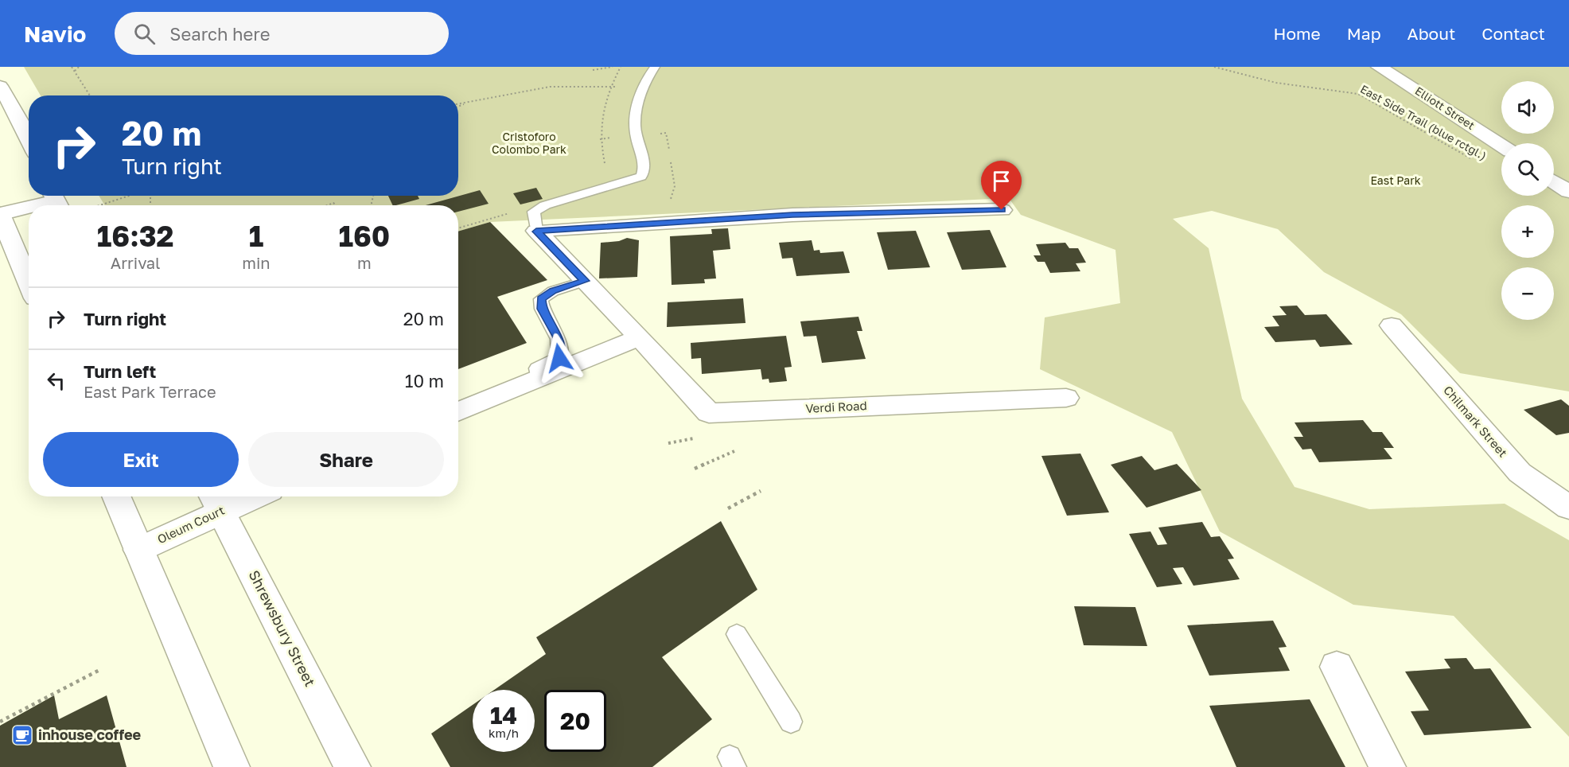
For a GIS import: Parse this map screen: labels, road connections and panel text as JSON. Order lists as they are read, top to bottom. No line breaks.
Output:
{"streets":{"street":["Elliott Street","Verdi Road","Chilmark Street","Oleum Court","Shrewsbury Street"],"path":["East Side Trail (blue rctgl.)"]},"crossings":[["Oleum Court","Shrewsbury Street"]],"parks":["Cristoforo Colombo Park","East Park"],"places":{"cafe":["inhouse coffee"]},"page":{"header":"Navio","search":"Search here","nav":["Home","Map","About","Contact"],"map_buttons":["+","−"],"turn":["20 m","Turn right"],"eta":["16:32","Arrival","1","min","160","m"],"list":[{"name":"Turn right","value":"20 m"},{"name":"Turn left","note":"East Park Terrace","value":"10 m"}],"buttons":["Exit","Share"],"speed":"14 km/h","limit":"20"}}
